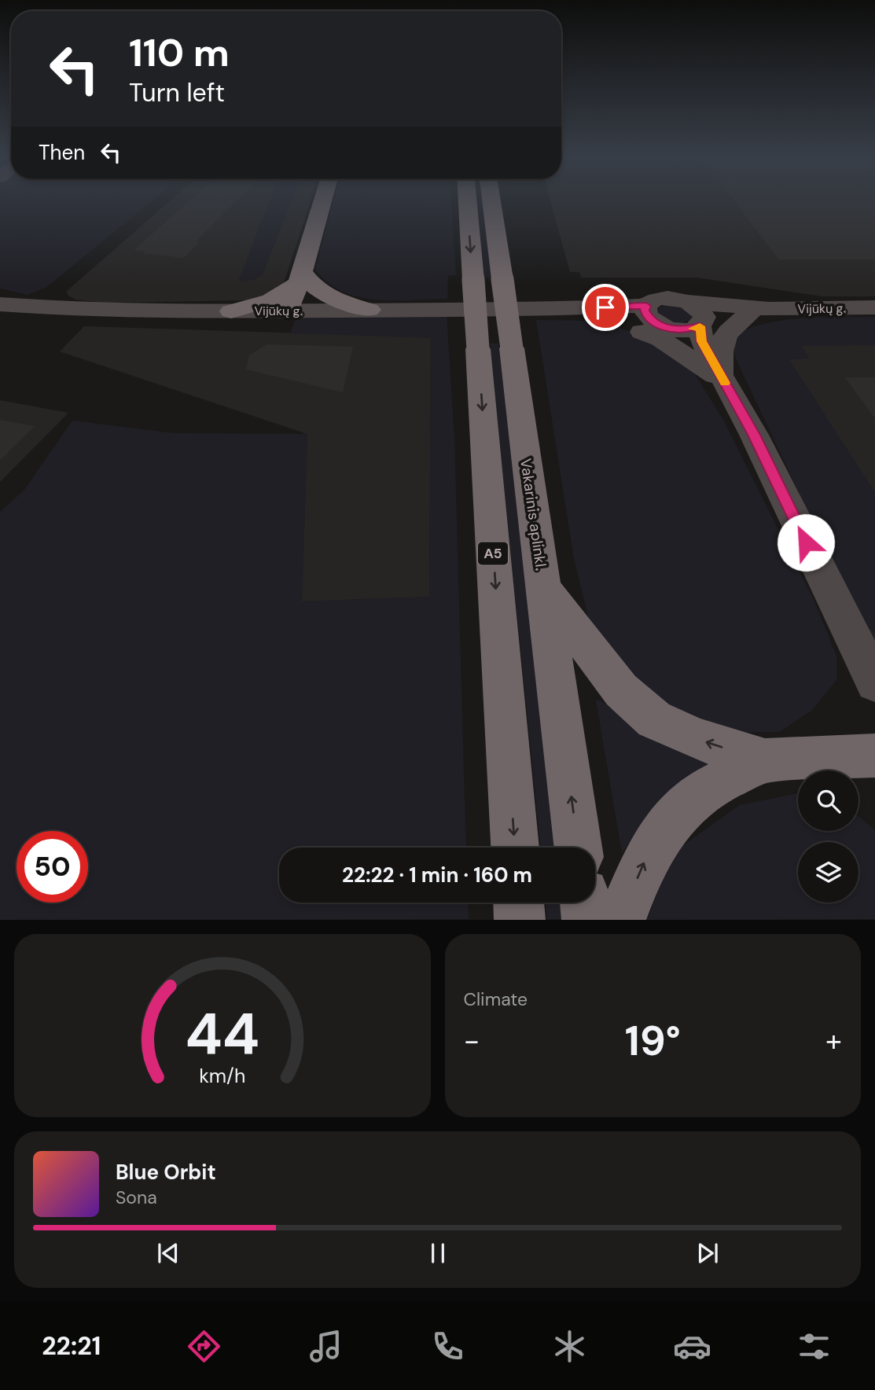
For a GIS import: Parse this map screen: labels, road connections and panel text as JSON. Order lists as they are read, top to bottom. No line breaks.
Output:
{"streets":{"highway":["Vakarinis aplinkl.","A5"],"main road":["Vijūkų g."]},"page":{"turn":["110 m","Turn left"],"then":"Then","limit":"50","trip":"22:22 · 1 min · 160 m","tile":"Climate","heat":["−","19°","+"],"song":["Blue Orbit","Sona"],"tabs":"22:21","gauge":["44","km/h"]}}
